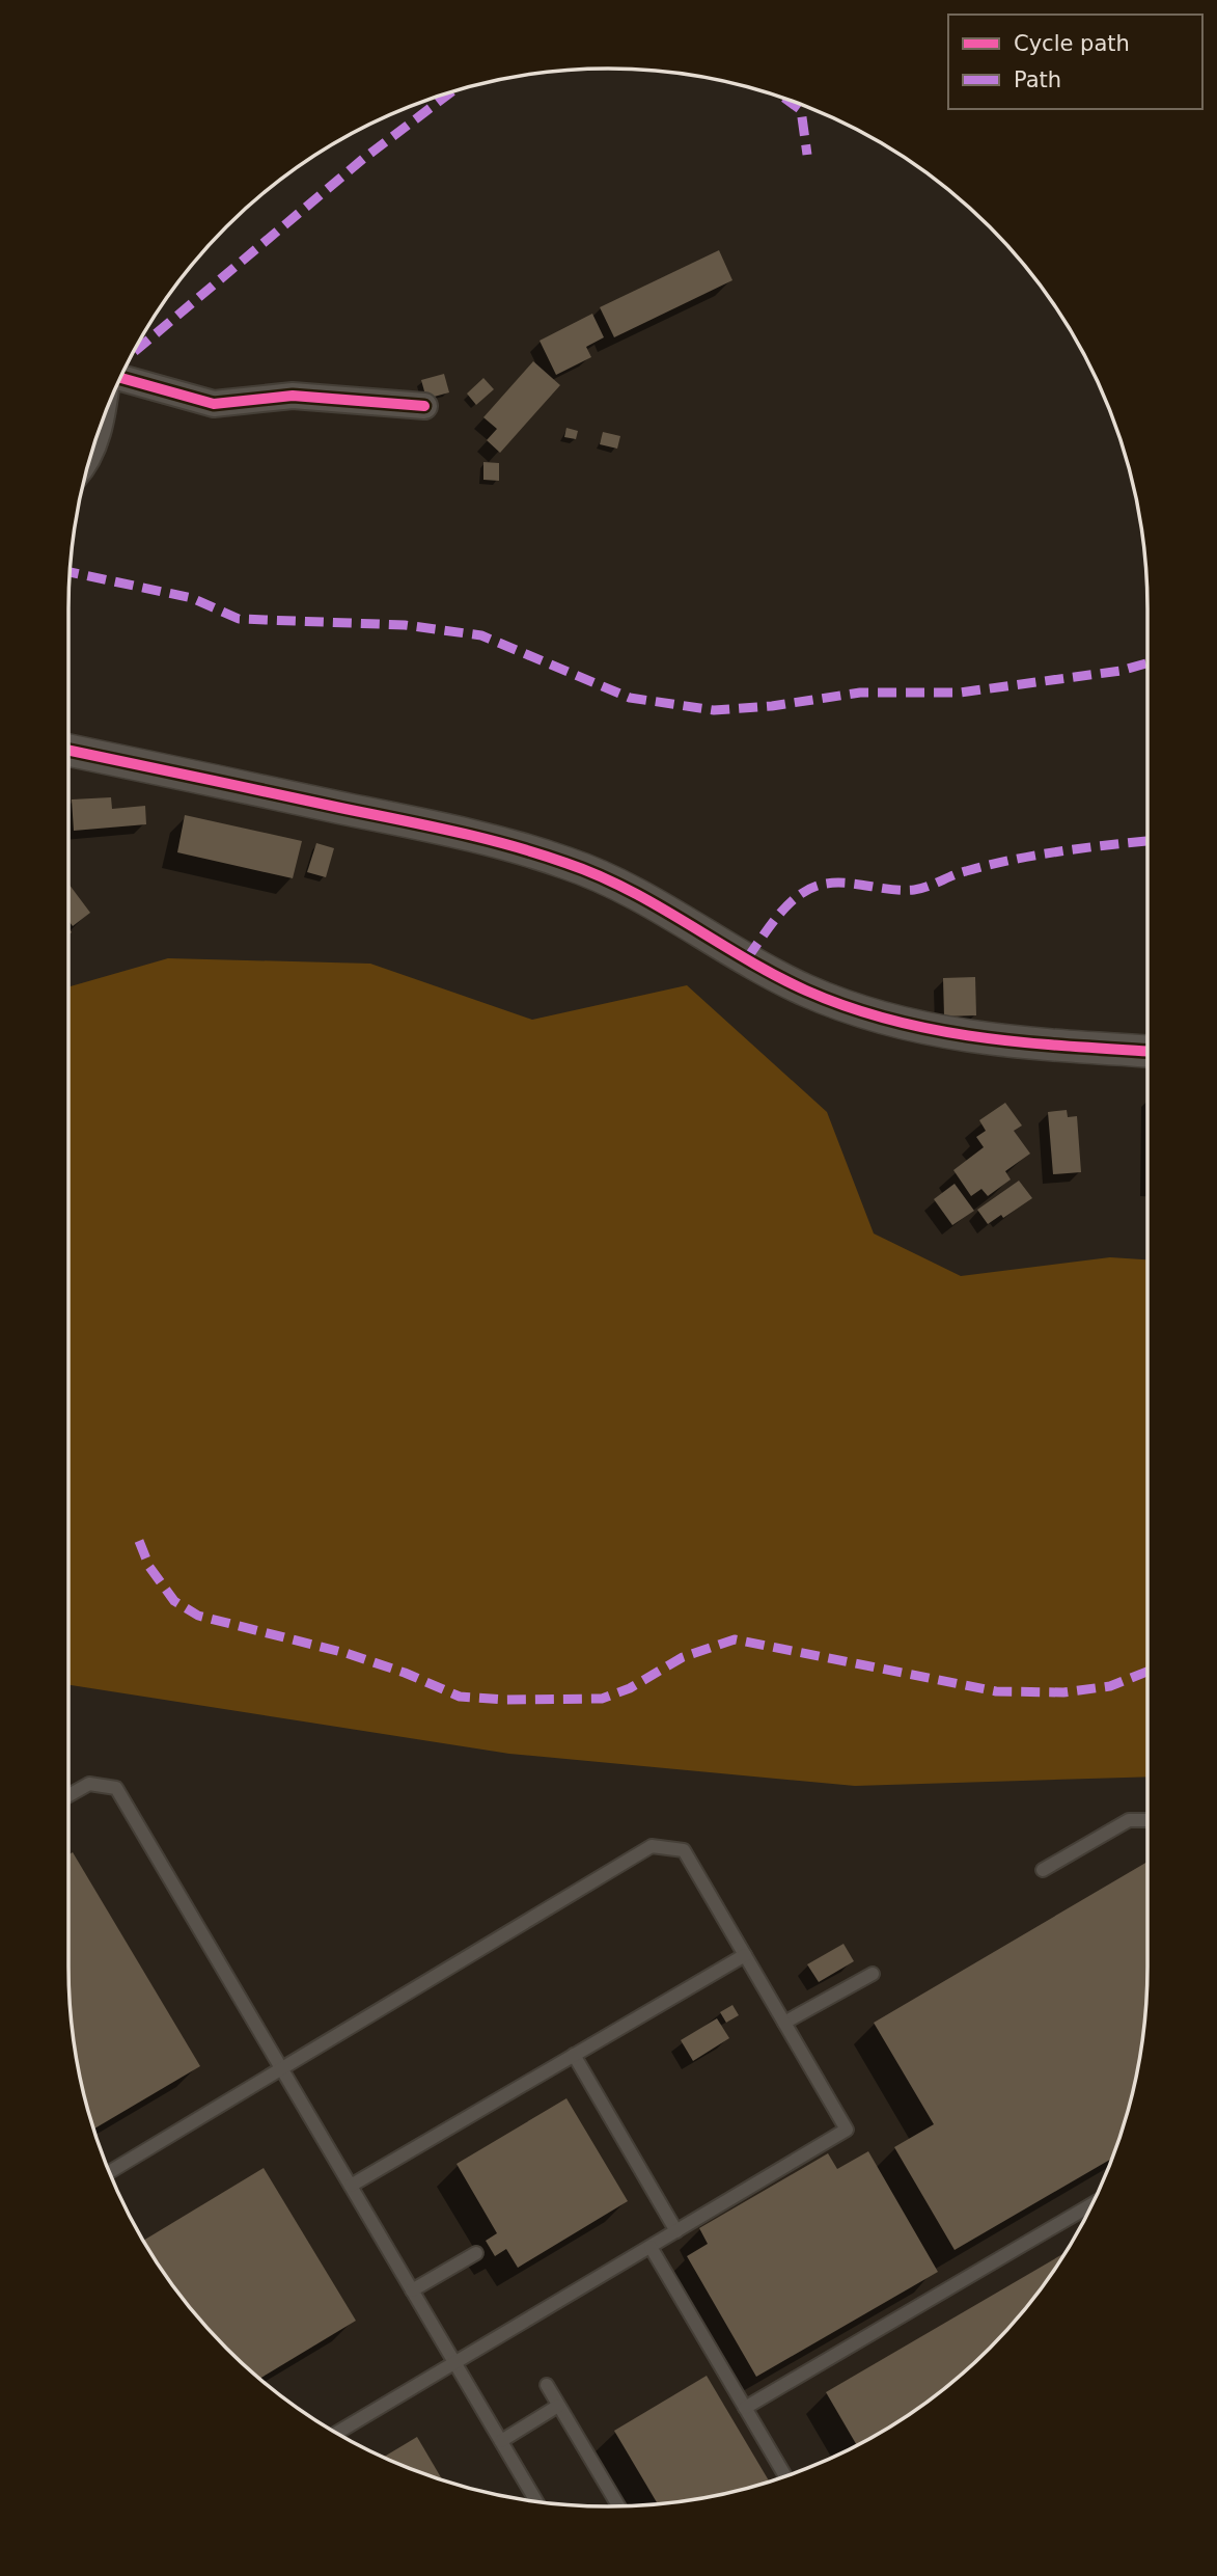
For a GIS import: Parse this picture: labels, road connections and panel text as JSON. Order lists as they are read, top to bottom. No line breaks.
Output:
{"legend":["Cycle path","Path"]}
